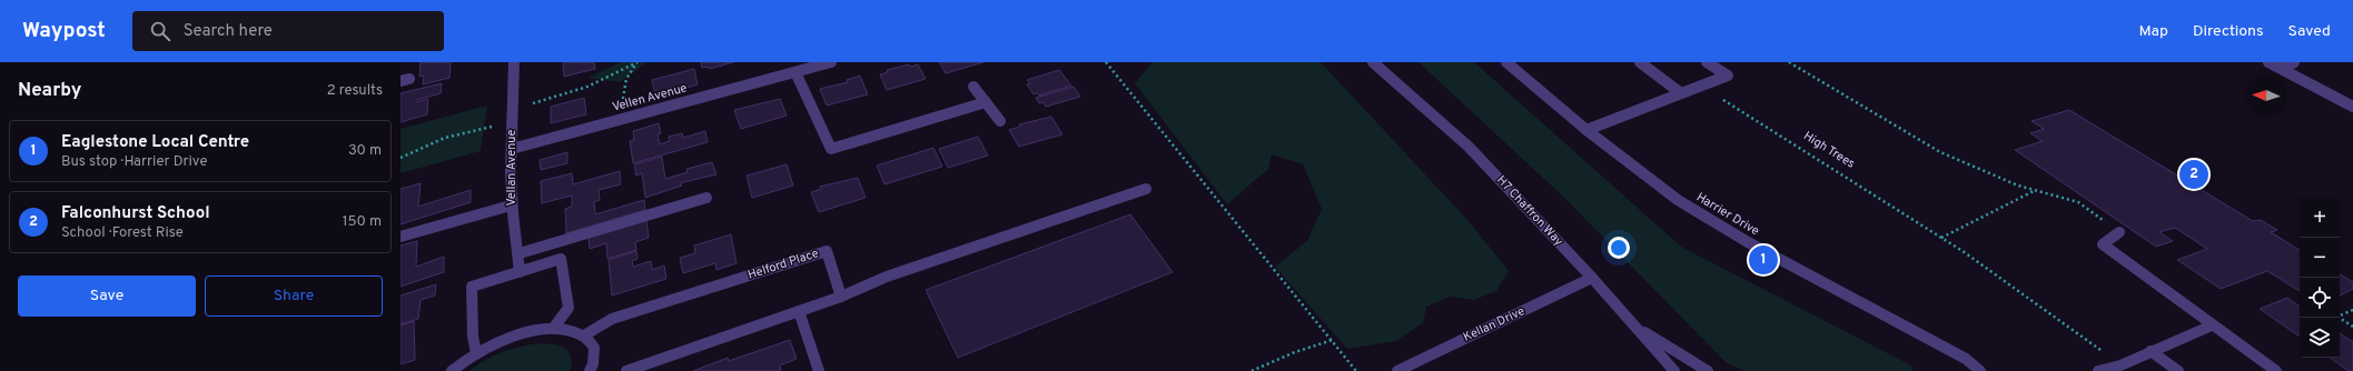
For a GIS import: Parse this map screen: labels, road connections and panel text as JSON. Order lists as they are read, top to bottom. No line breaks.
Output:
{"streets":{"street":["Vellen Avenue","Vellan Avenue","H7 Chaffron Way","Harrier Drive","Helford Place","Kellan Drive"],"path":["High Trees"]},"crossings":[["Vellen Avenue","Vellan Avenue"],["H7 Chaffron Way","Kellan Drive"]],"north":"left","page":{"header":"Waypost","search":"Search here","nav":["Map","Directions","Saved"],"heading":["Nearby","2 results"],"list":[{"mark":"1","name":"Eaglestone Local Centre","note":"Bus stop · Harrier Drive","value":"30 m"},{"mark":"2","name":"Falconhurst School","note":"School · Forest Rise","value":"150 m"}],"pins":["2","1"],"map_buttons":["+","−"],"buttons":["Save","Share"]}}
